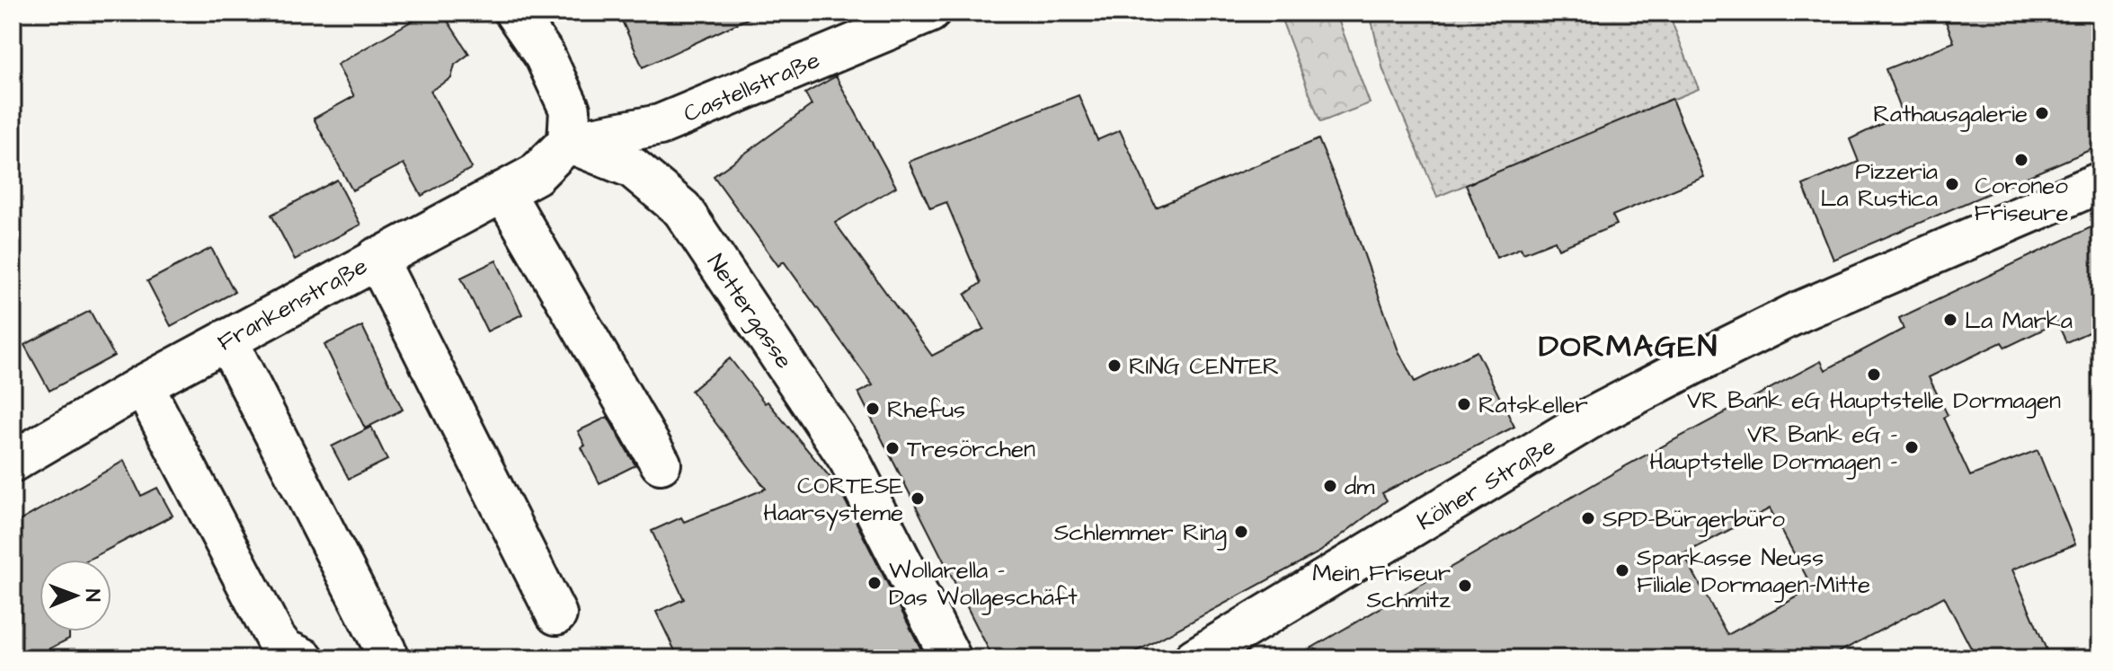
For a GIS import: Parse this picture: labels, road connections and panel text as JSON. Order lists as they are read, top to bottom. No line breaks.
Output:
{"streets":{"street":["Castellstraße","Frankenstraße","Nettergasse","Kölner Straße"]},"crossings":[["Castellstraße","Frankenstraße"],["Castellstraße","Nettergasse"],["Frankenstraße","Nettergasse"]],"districts":["DORMAGEN"],"places":["Rathausgalerie","Coroneo Friseure","Pizzeria La Rustica","La Marka","RING CENTER","VR Bank eG Hauptstelle Dormagen","Ratskeller","Rhefus","VR Bank eG - Hauptstelle Dormagen -","Tresörchen","dm","CORTESE Haarsysteme","SPD-Bürgerbüro","Schlemmer Ring","Sparkasse Neuss Filiale Dormagen-Mitte","Wollarella - Das Wollgeschäft","Mein Friseur Schmitz"],"north":"right"}
